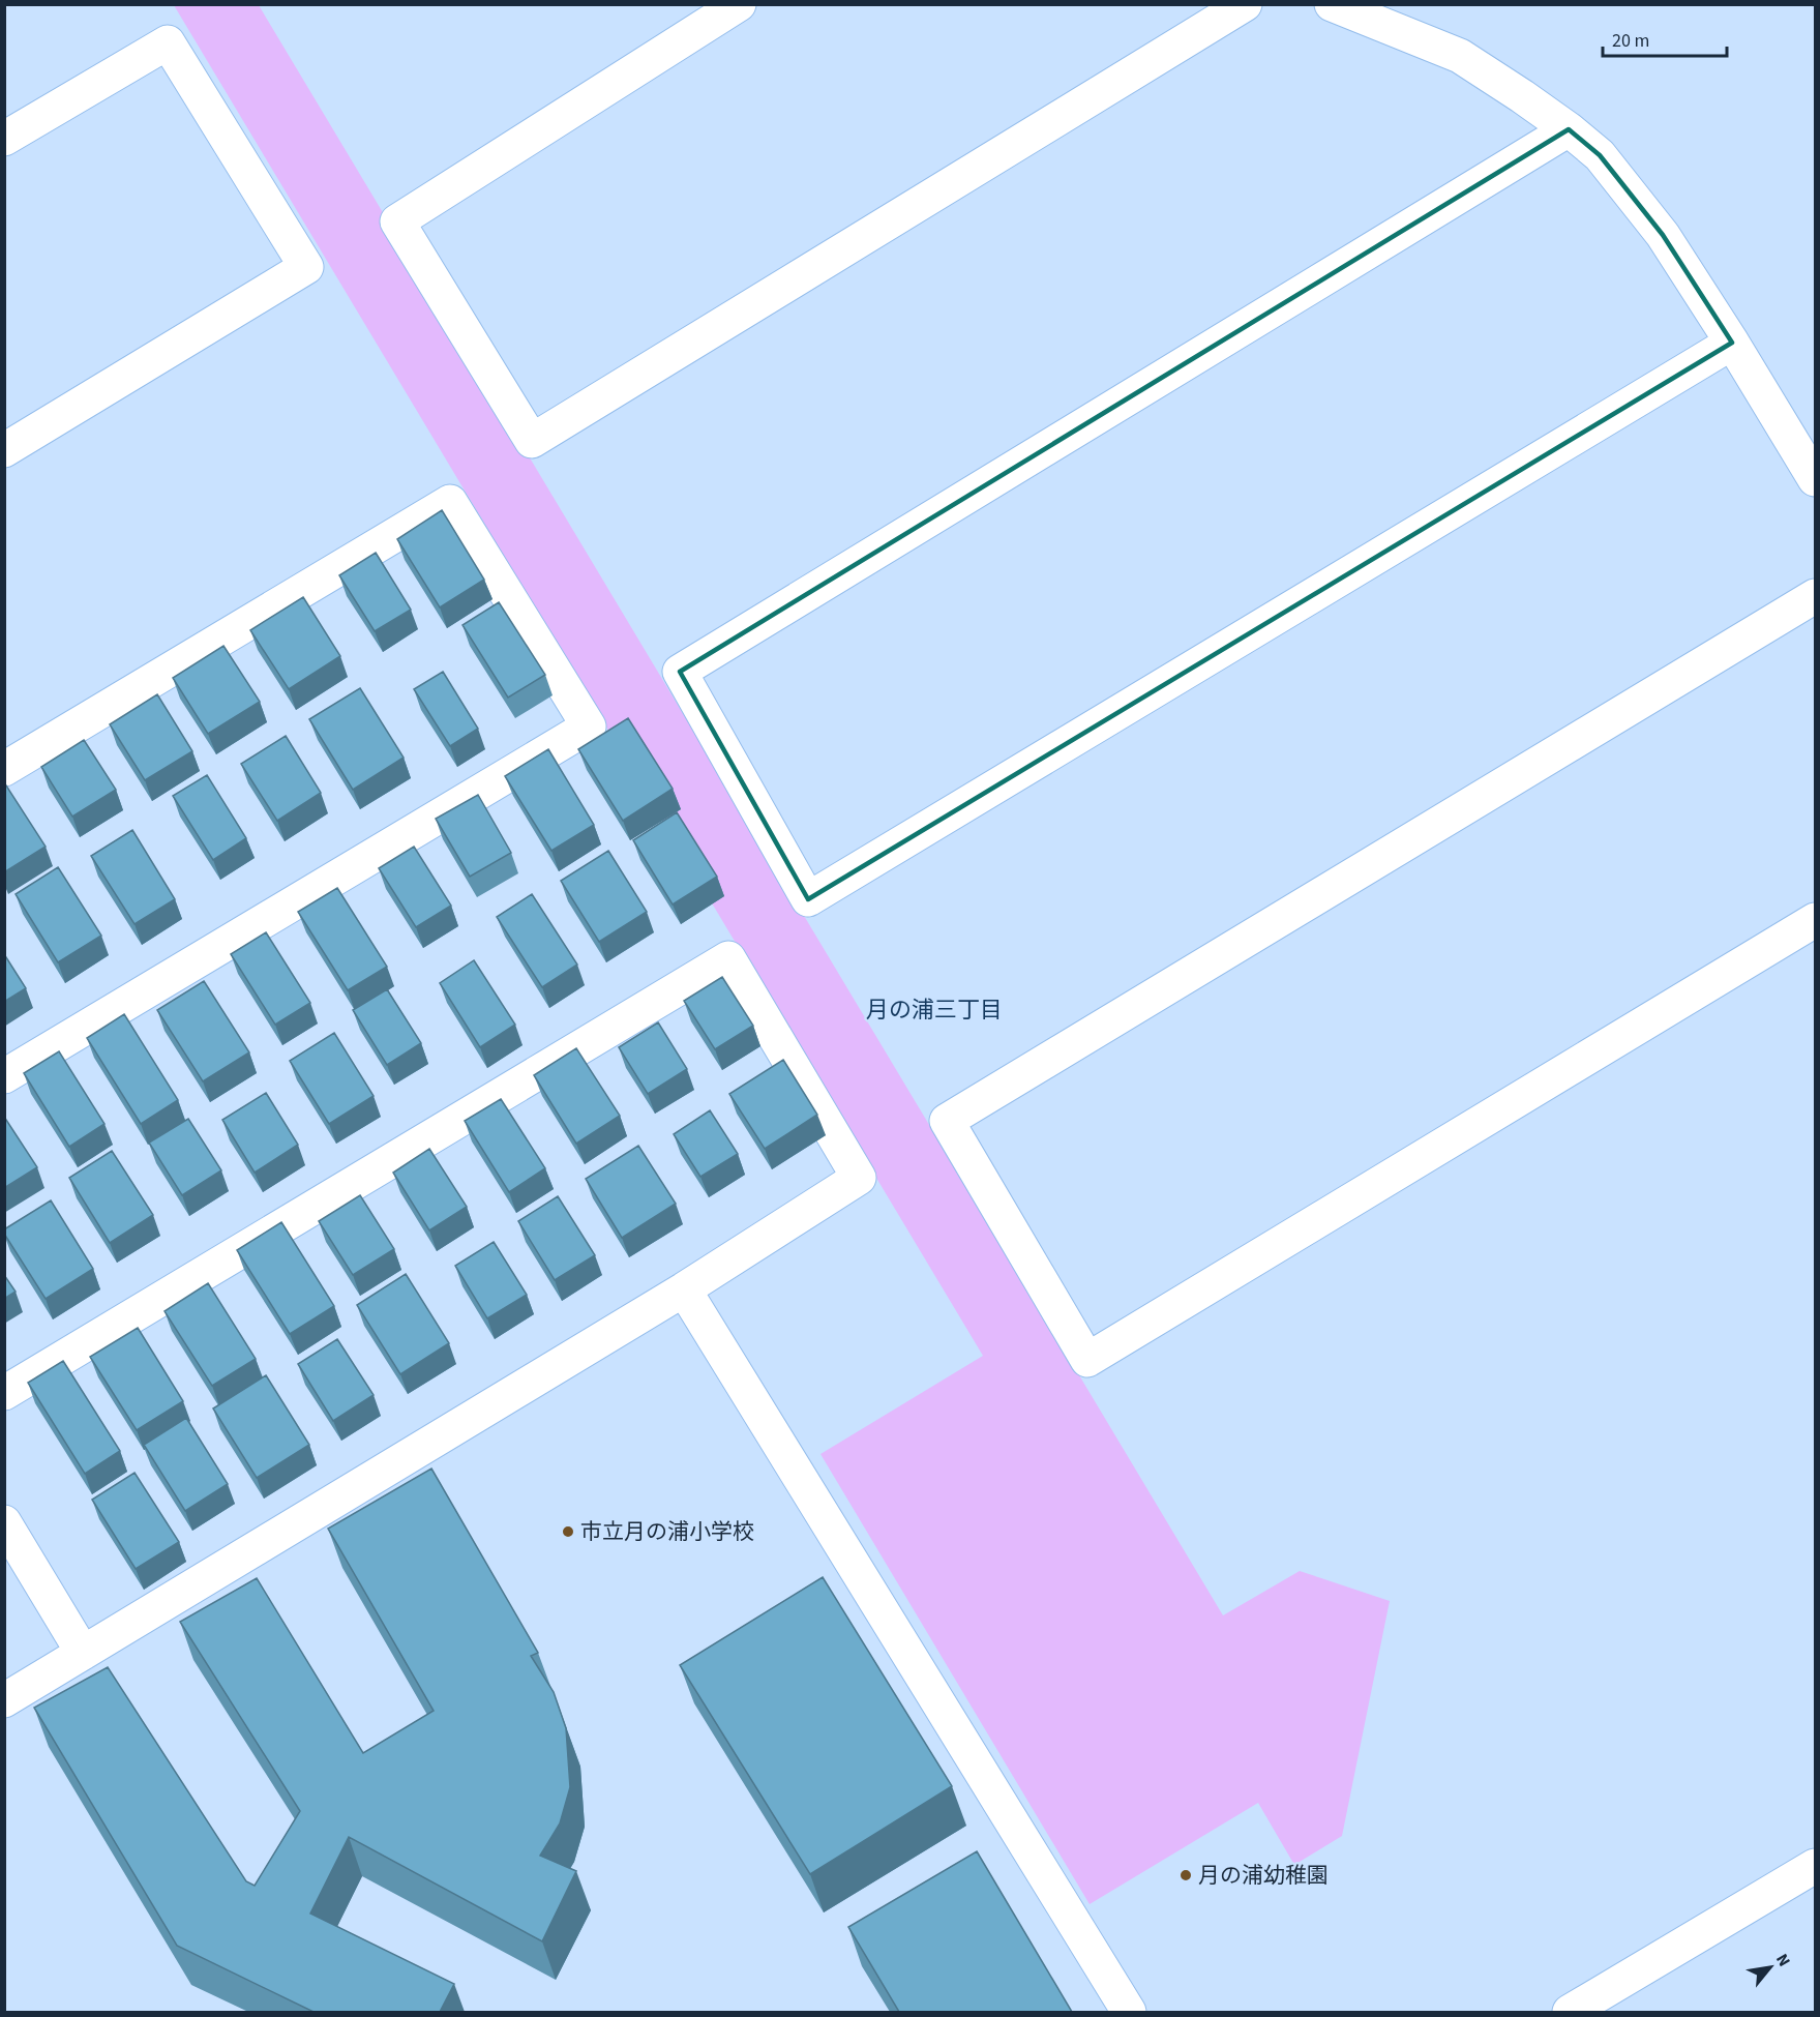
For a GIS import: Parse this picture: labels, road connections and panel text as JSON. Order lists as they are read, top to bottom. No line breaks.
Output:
{"districts":["月の浦三丁目"],"places":["市立月の浦小学校","月の浦幼稚園"],"scale_bar":"20 m","north":"top right"}
